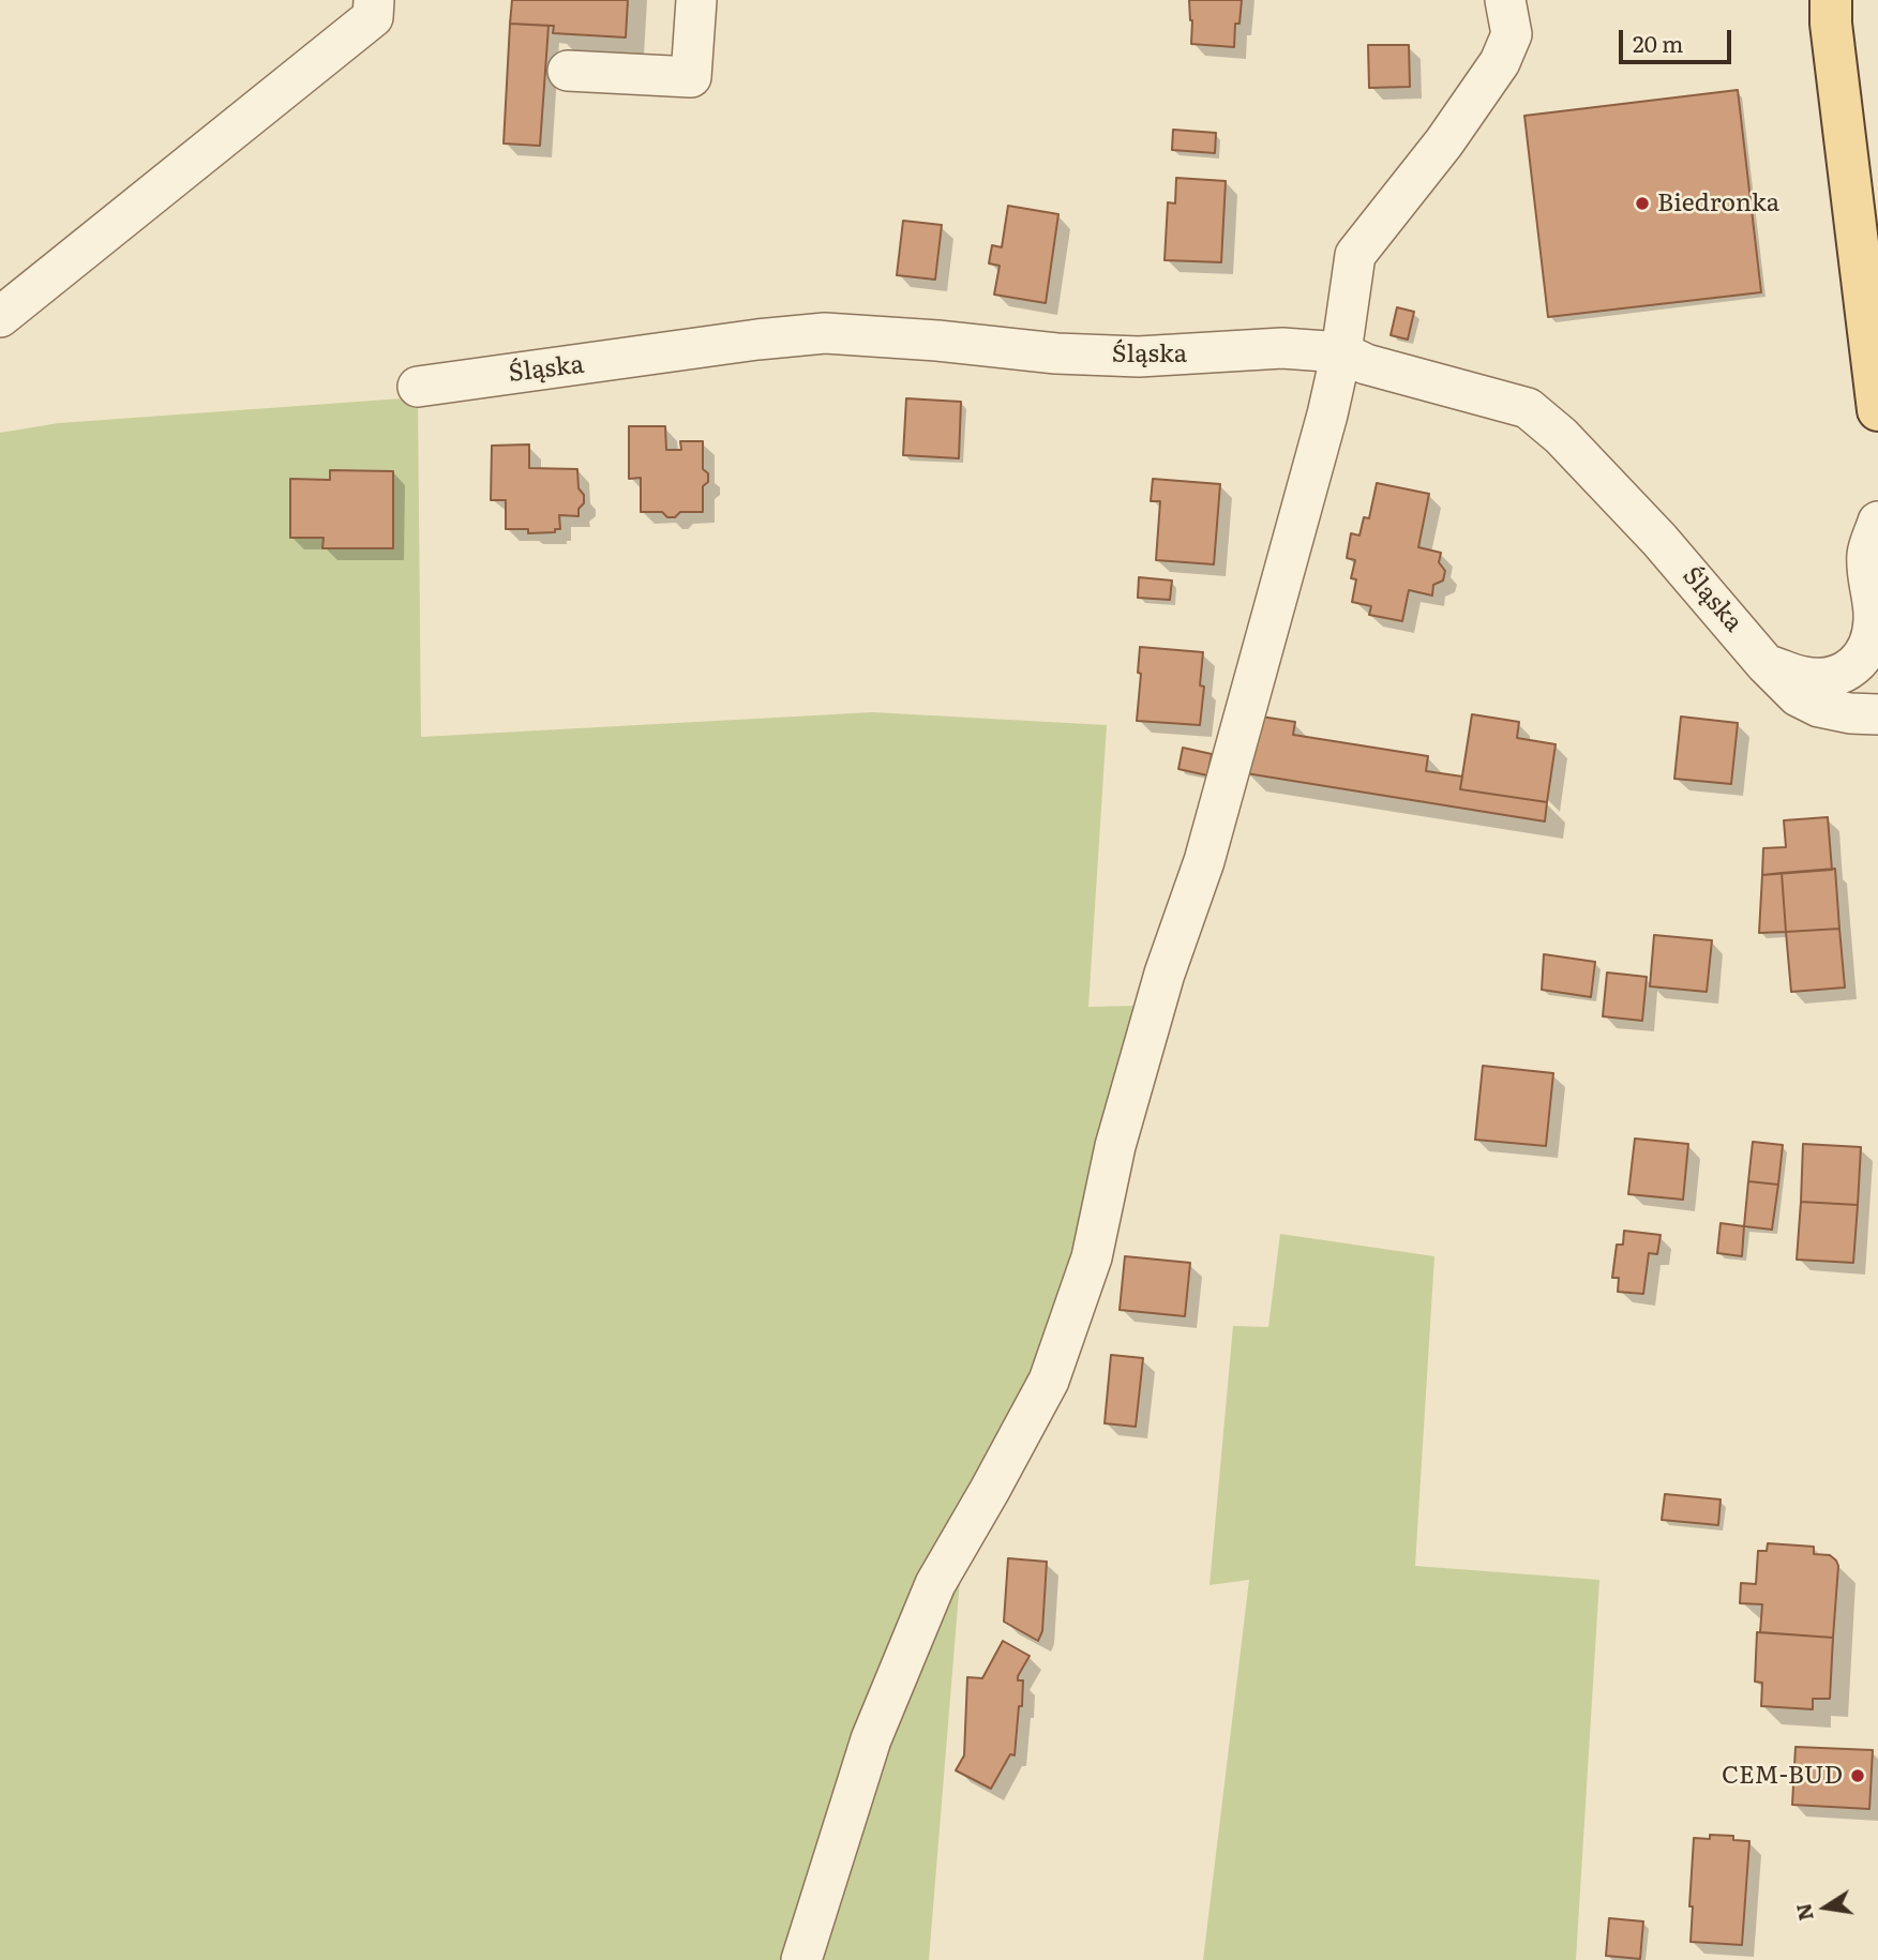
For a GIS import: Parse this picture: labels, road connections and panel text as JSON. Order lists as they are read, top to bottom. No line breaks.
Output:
{"streets":{"street":["Śląska"]},"places":["Biedronka","CEM-BUD"],"scale_bar":"20 m","north":"left"}
